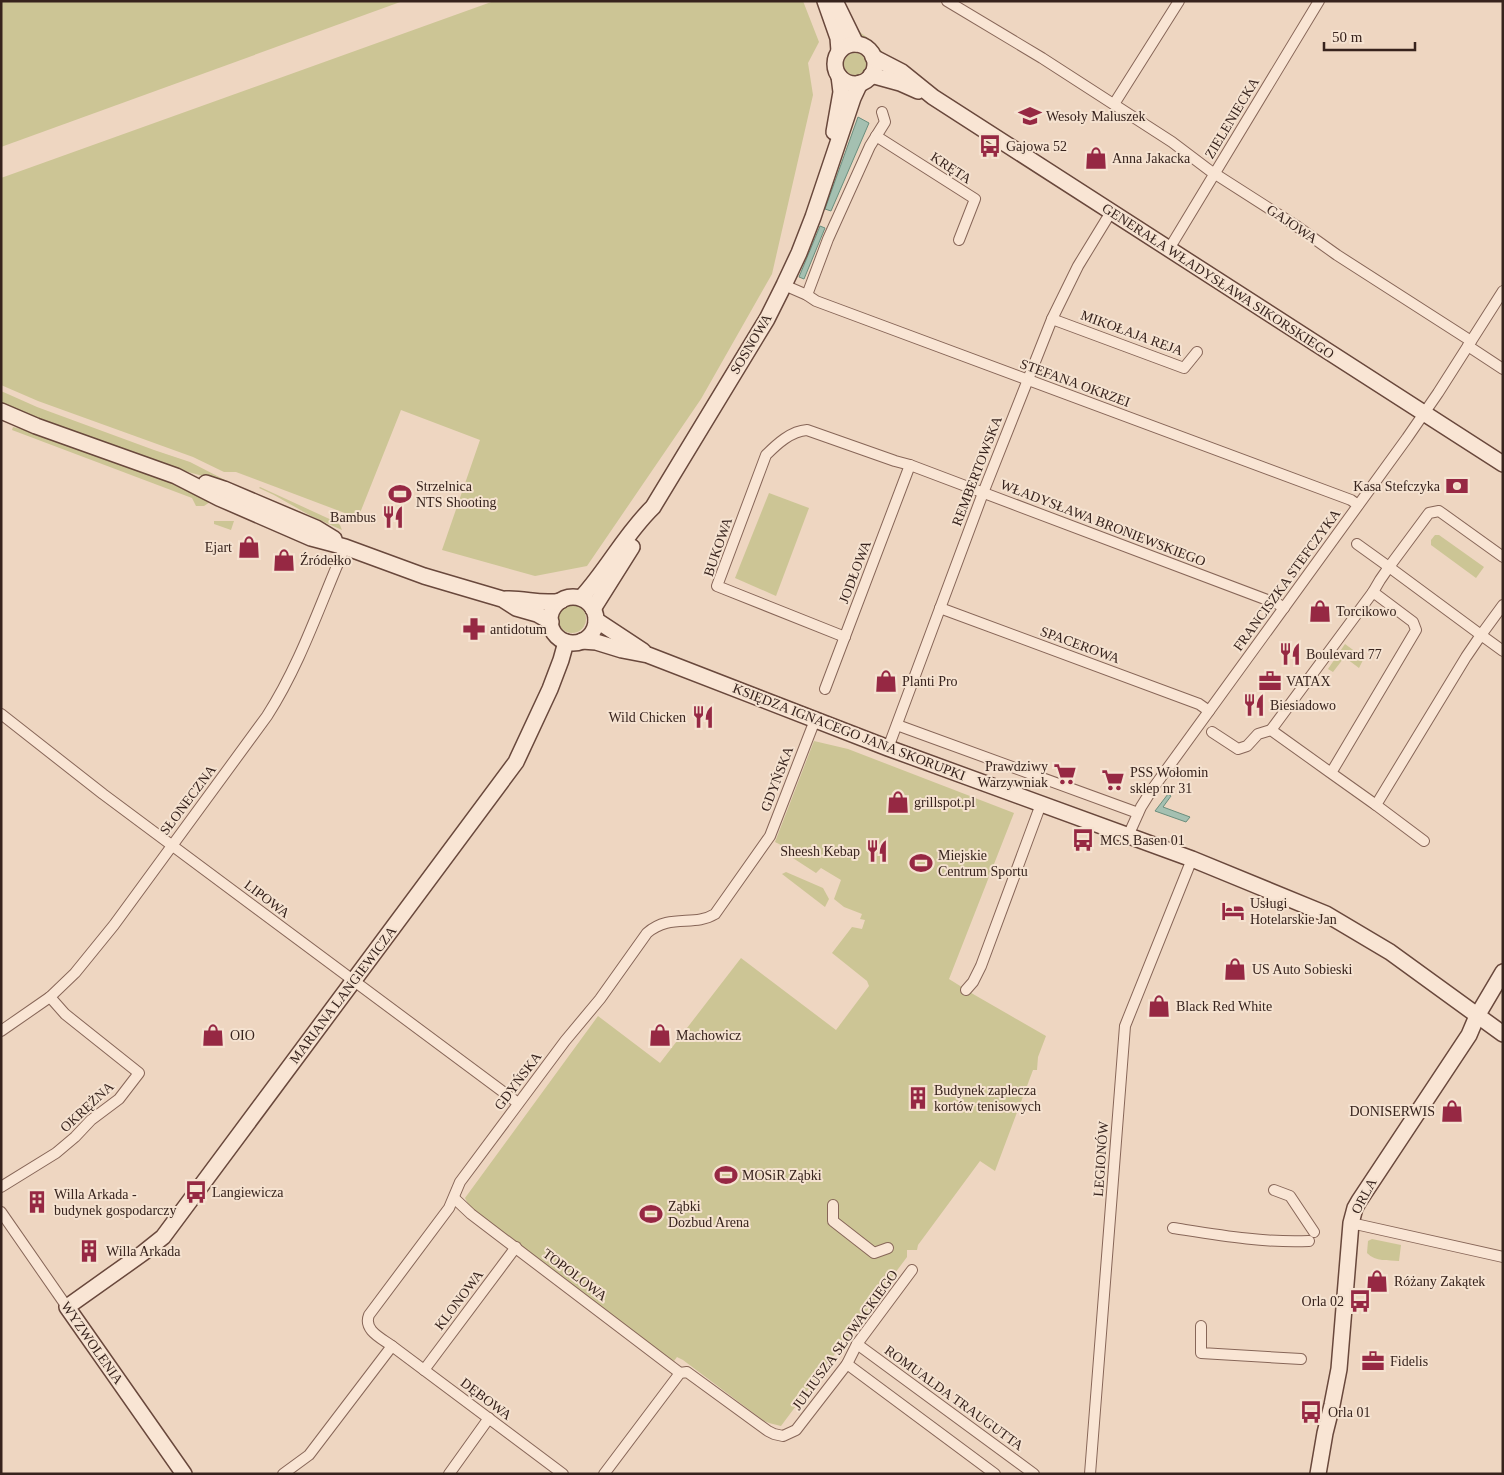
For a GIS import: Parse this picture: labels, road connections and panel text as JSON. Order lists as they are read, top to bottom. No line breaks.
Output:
{"streets":{"street":["ZIELENIECKA","KRĘTA","GAJOWA","GENERAŁA WŁADYSŁAWA SIKORSKIEGO","MIKOŁAJA REJA","SOSNOWA","STEFANA OKRZEI","REMBERTOWSKA","WŁADYSŁAWA BRONIEWSKIEGO","BUKOWA","JODŁOWA","FRANCISZKA STEFCZYKA","SPACEROWA","KSIĘDZA IGNACEGO JANA SKORUPKI","GDYŃSKA","SŁONECZNA","LIPOWA","MARIANA LANGIEWICZA","OKRĘŻNA","LEGIONÓW","ORLA","TOPOLOWA","KLONOWA","JULIUSZA SŁOWACKIEGO","WYZWOLENIA","ROMUALDA TRAUGUTTA","DĘBOWA"]},"crossings":[["ZIELENIECKA","GAJOWA"],["ZIELENIECKA","GENERAŁA WŁADYSŁAWA SIKORSKIEGO"],["GAJOWA","FRANCISZKA STEFCZYKA"],["GENERAŁA WŁADYSŁAWA SIKORSKIEGO","SOSNOWA"],["GENERAŁA WŁADYSŁAWA SIKORSKIEGO","REMBERTOWSKA"],["GENERAŁA WŁADYSŁAWA SIKORSKIEGO","FRANCISZKA STEFCZYKA"],["MIKOŁAJA REJA","REMBERTOWSKA"],["SOSNOWA","STEFANA OKRZEI"],["SOSNOWA","KSIĘDZA IGNACEGO JANA SKORUPKI"],["SOSNOWA","MARIANA LANGIEWICZA"],["STEFANA OKRZEI","REMBERTOWSKA"],["STEFANA OKRZEI","FRANCISZKA STEFCZYKA"],["REMBERTOWSKA","WŁADYSŁAWA BRONIEWSKIEGO"],["REMBERTOWSKA","SPACEROWA"],["REMBERTOWSKA","KSIĘDZA IGNACEGO JANA SKORUPKI"],["WŁADYSŁAWA BRONIEWSKIEGO","BUKOWA"],["WŁADYSŁAWA BRONIEWSKIEGO","JODŁOWA"],["WŁADYSŁAWA BRONIEWSKIEGO","FRANCISZKA STEFCZYKA"],["BUKOWA","JODŁOWA"],["FRANCISZKA STEFCZYKA","SPACEROWA"],["FRANCISZKA STEFCZYKA","KSIĘDZA IGNACEGO JANA SKORUPKI"],["KSIĘDZA IGNACEGO JANA SKORUPKI","GDYŃSKA"],["KSIĘDZA IGNACEGO JANA SKORUPKI","MARIANA LANGIEWICZA"],["KSIĘDZA IGNACEGO JANA SKORUPKI","LEGIONÓW"],["KSIĘDZA IGNACEGO JANA SKORUPKI","ORLA"],["GDYŃSKA","LIPOWA"],["GDYŃSKA","TOPOLOWA"],["GDYŃSKA","DĘBOWA"],["SŁONECZNA","LIPOWA"],["SŁONECZNA","OKRĘŻNA"],["LIPOWA","MARIANA LANGIEWICZA"],["MARIANA LANGIEWICZA","WYZWOLENIA"],["TOPOLOWA","KLONOWA"],["TOPOLOWA","JULIUSZA SŁOWACKIEGO"],["KLONOWA","DĘBOWA"],["JULIUSZA SŁOWACKIEGO","ROMUALDA TRAUGUTTA"]],"places":{"school or university":["Wesoły Maluszek"],"bus stop":["Gajowa 52","MCS Basen 01","Langiewicza","Orla 02","Orla 01"],"shop":["Anna Jakacka","Ejart","Źródełko","Torcikowo","Planti Pro","grillspot.pl","US Auto Sobieski","Black Red White","OIO","Machowicz","DONISERWIS","Różany Zakątek"],"bank":["Kasa Stefczyka"],"sports":["Strzelnica NTS Shooting","Miejskie Centrum Sportu","MOSiR Ząbki","Ząbki Dozbud Arena"],"restaurant":["Bambus","Boulevard 77","Biesiadowo","Wild Chicken","Sheesh Kebap"],"pharmacy":["antidotum"],"office":["VATAX","Fidelis"],"supermarket":["Prawdziwy Warzywniak","PSS Wołomin sklep nr 31"],"hotel":["Usługi Hotelarskie Jan"],"building":["Budynek zaplecza kortów tenisowych","Willa Arkada - budynek gospodarczy","Willa Arkada"]},"scale_bar":"50 m"}
